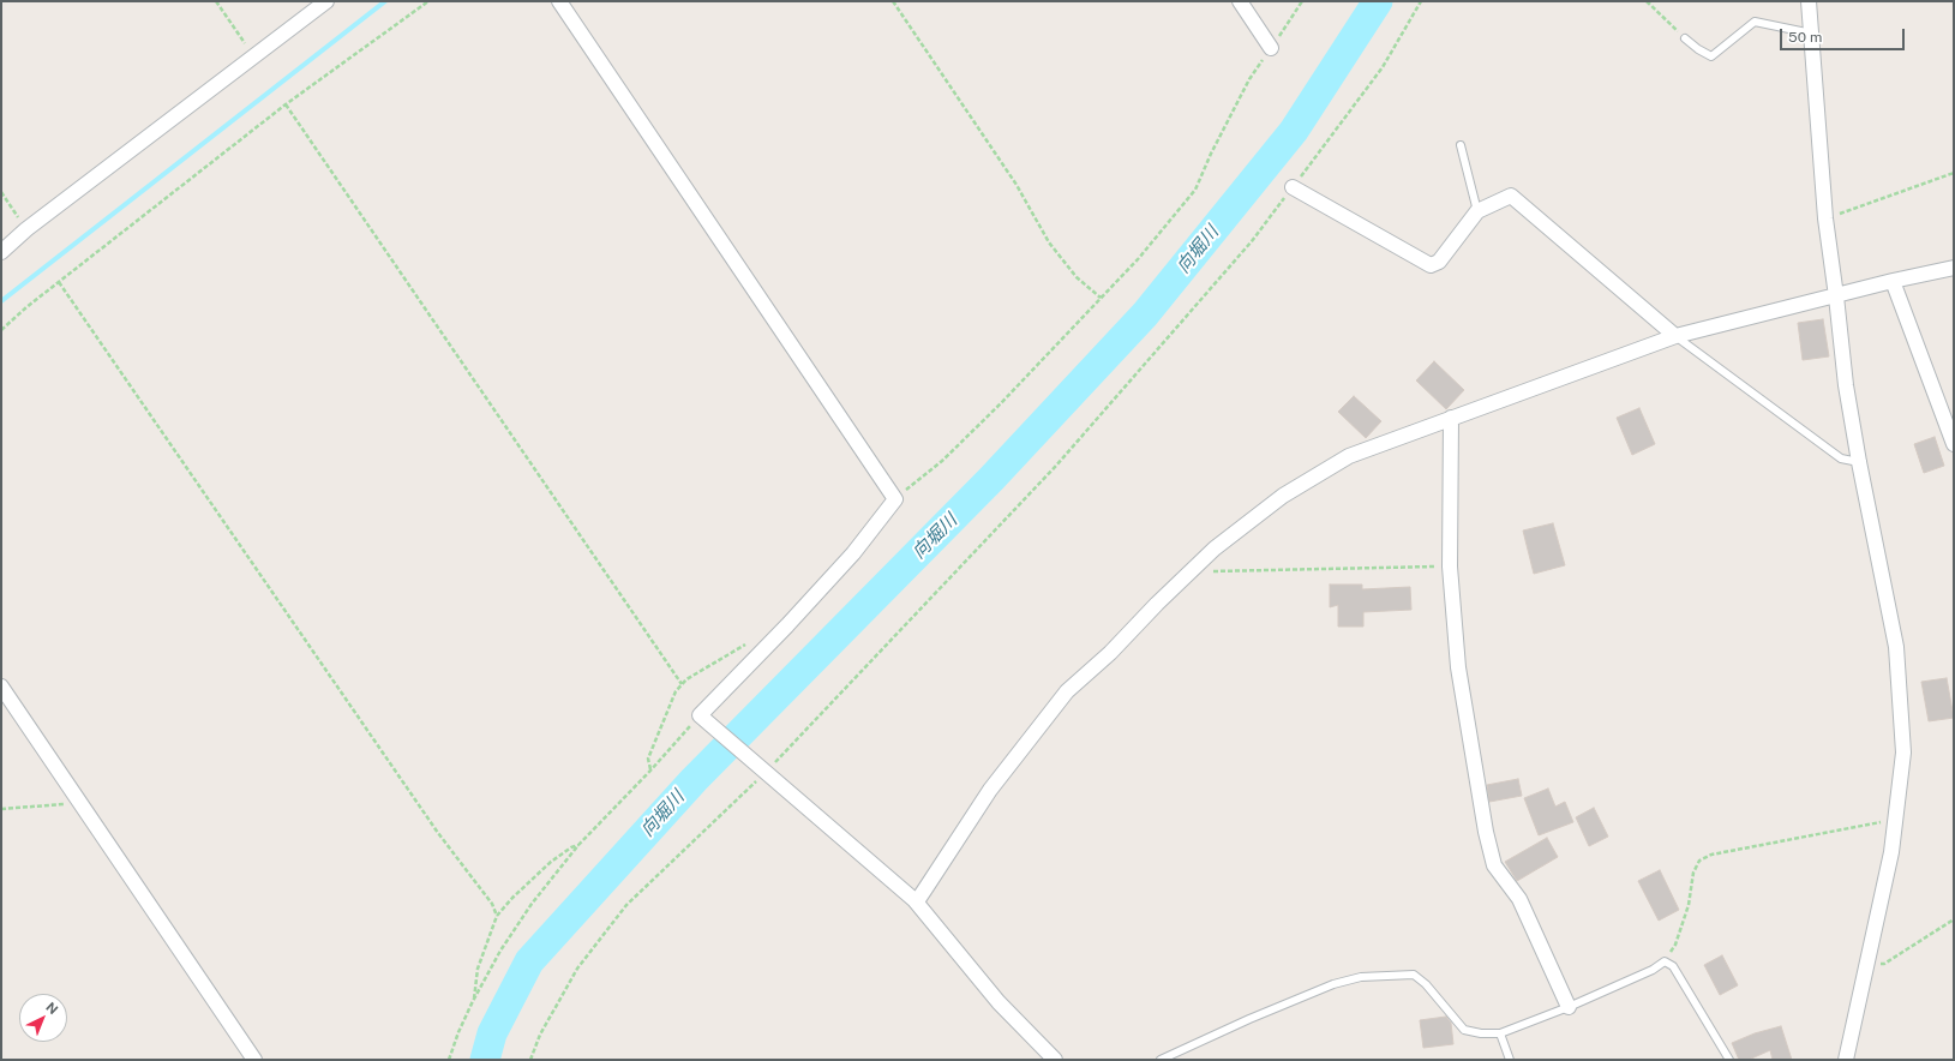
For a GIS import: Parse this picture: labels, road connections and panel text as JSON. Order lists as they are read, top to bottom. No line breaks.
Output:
{"water":["向堀川"],"scale_bar":"50 m","north":"top right"}
